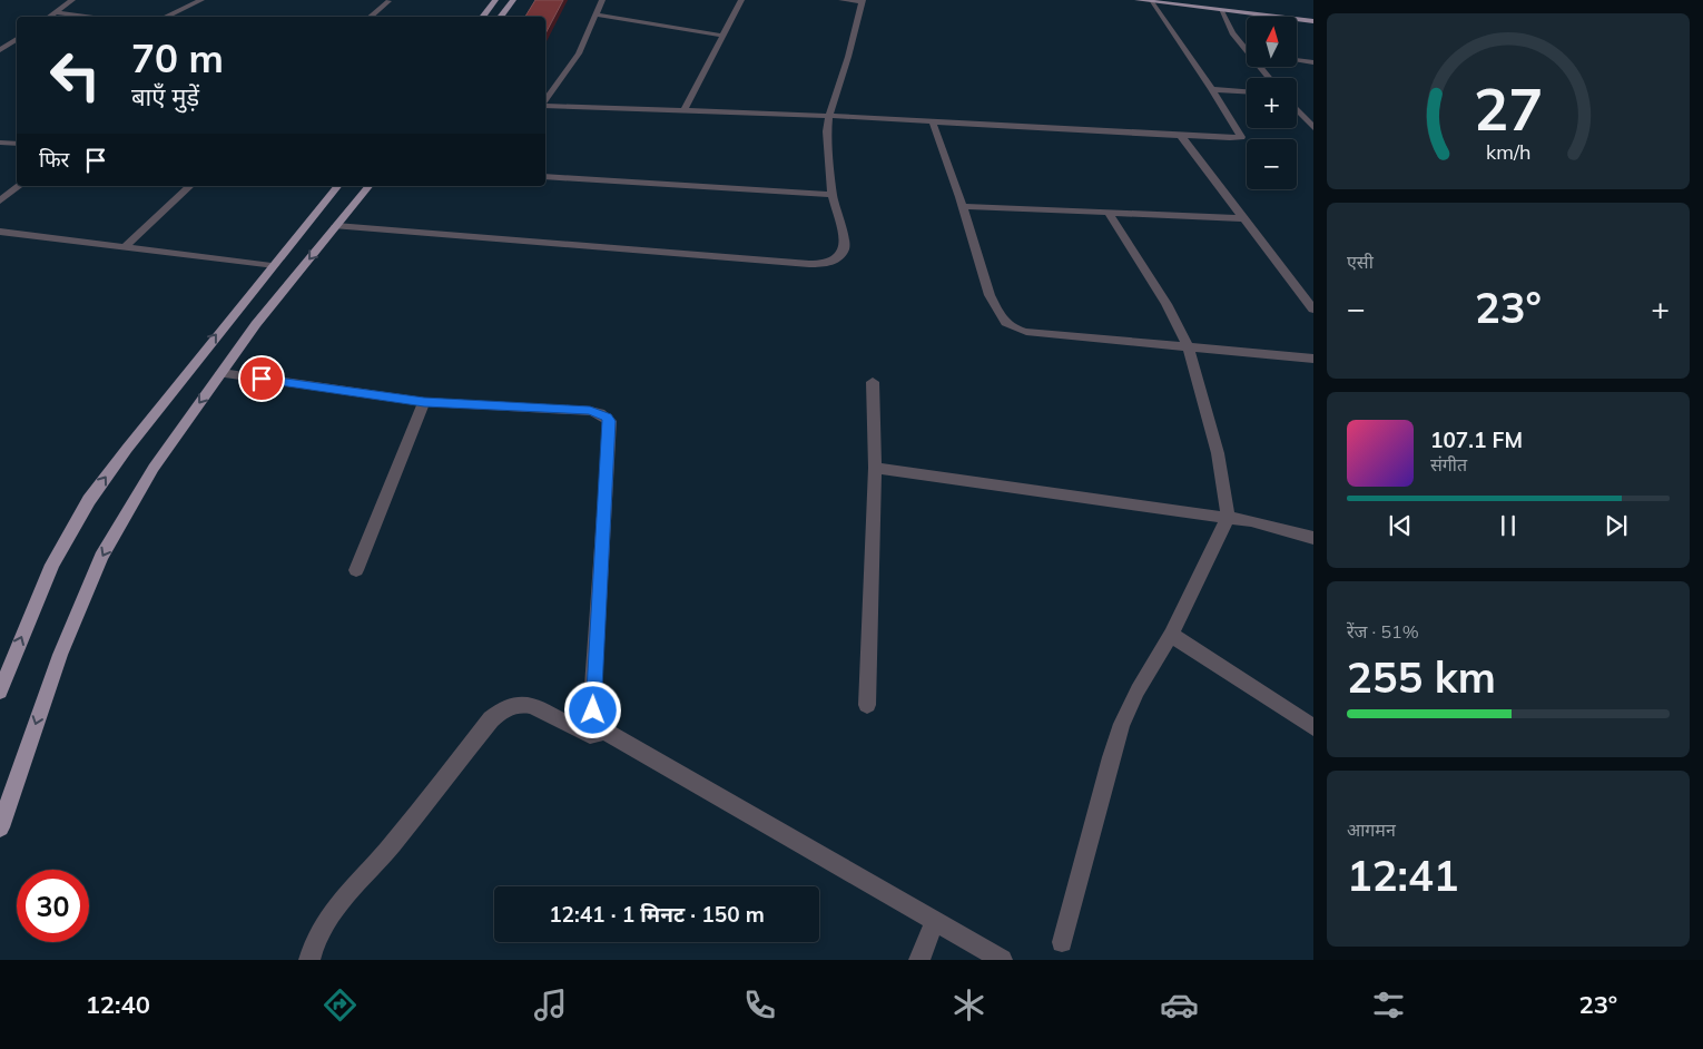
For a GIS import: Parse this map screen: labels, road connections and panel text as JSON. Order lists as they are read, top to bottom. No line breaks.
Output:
{"north":"top","page":{"map_buttons":["+","−"],"turn":["70 m","बाएँ मुड़ें"],"then":"फिर","tile":["एसी",["रेंज · 51%","255 km"],["आगमन","12:41"]],"heat":["−","23°","+"],"song":["107.1 FM","संगीत"],"limit":"30","trip":"12:41 · 1 मिनट · 150 m","tabs":["12:40","23°"],"gauge":["27","km/h"]}}
